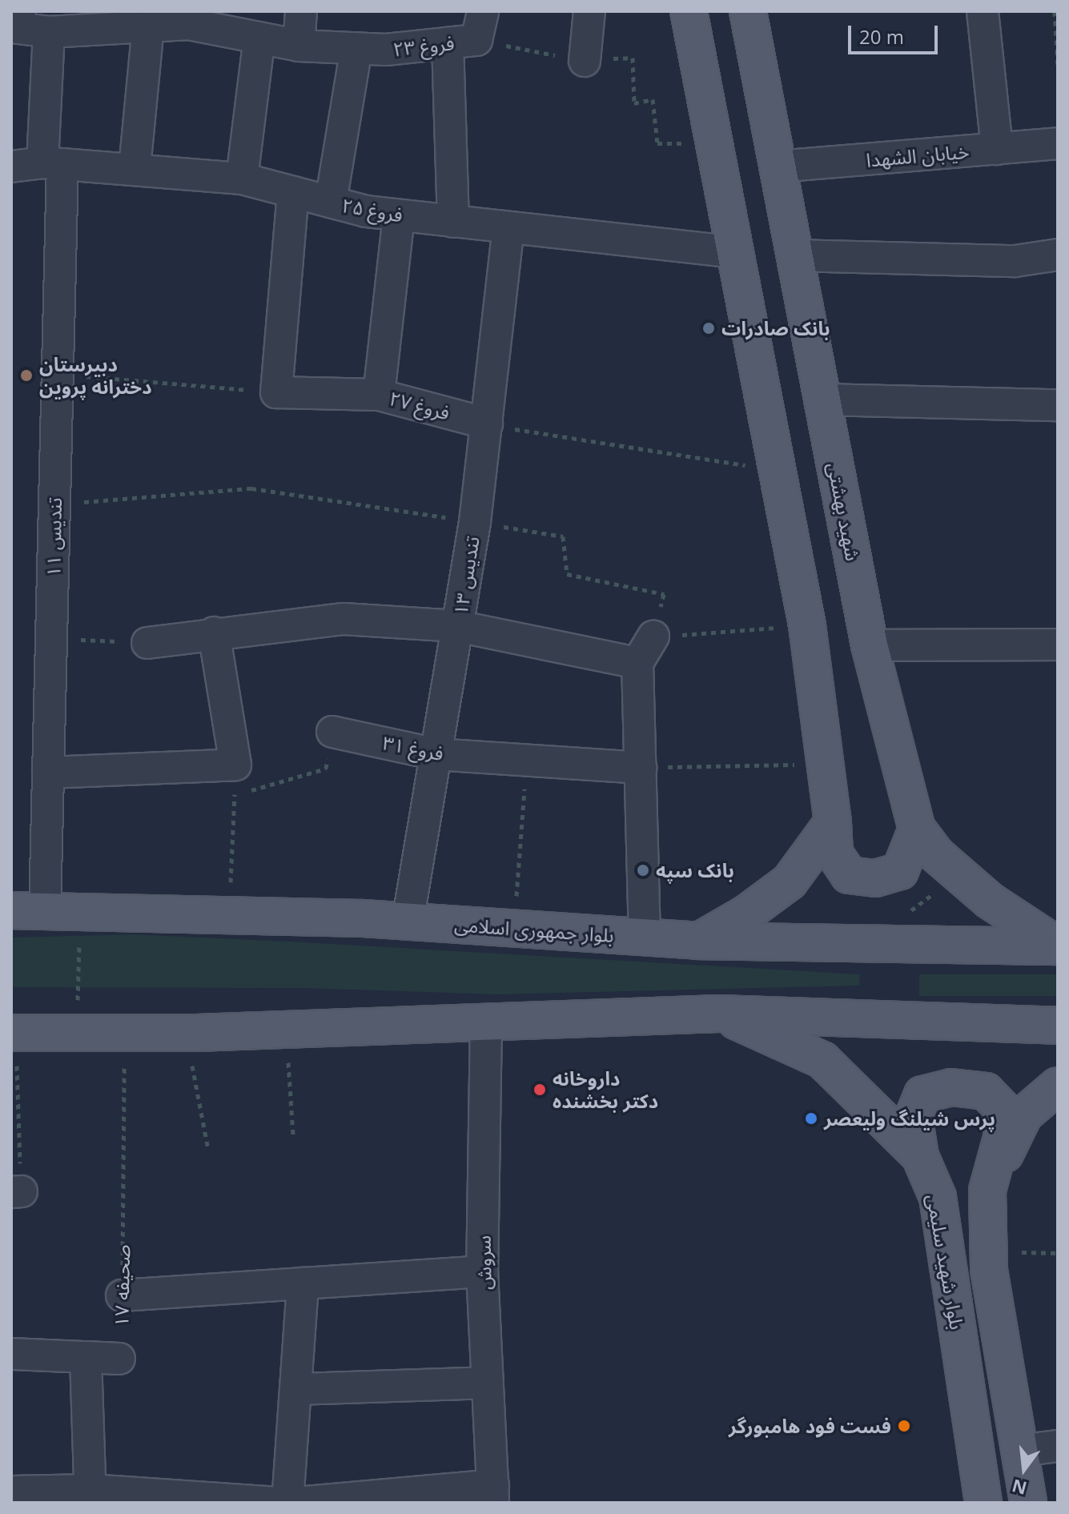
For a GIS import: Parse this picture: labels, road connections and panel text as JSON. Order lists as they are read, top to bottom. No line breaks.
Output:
{"streets":{"main road":["شهید بهشتی","بلوار جمهوری اسلامی","بلوار شهید سلیمی"],"street":["فروغ ۲۳","خیابان الشهدا","فروغ ۲۵","فروغ ۲۷","تندیس ۱۱","تندیس ۱۳","فروغ ۳۱","سروش"],"path":["صحیفه ۱۷"]},"crossings":[["فروغ ۲۳","تندیس ۱۱"],["خیابان الشهدا","شهید بهشتی"],["فروغ ۲۵","تندیس ۱۱"],["فروغ ۲۵","تندیس ۱۳"],["فروغ ۲۷","تندیس ۱۳"],["شهید بهشتی","بلوار جمهوری اسلامی"],["تندیس ۱۱","بلوار جمهوری اسلامی"],["تندیس ۱۳","فروغ ۳۱"],["تندیس ۱۳","بلوار جمهوری اسلامی"]],"places":["بانک صادرات","دبیرستان دخترانه پروین","بانک سپه","داروخانه دکتر بخشنده","پرس شیلنگ ولیعصر","فست فود هامبورگر"],"scale_bar":"20 m","north":"bottom"}
